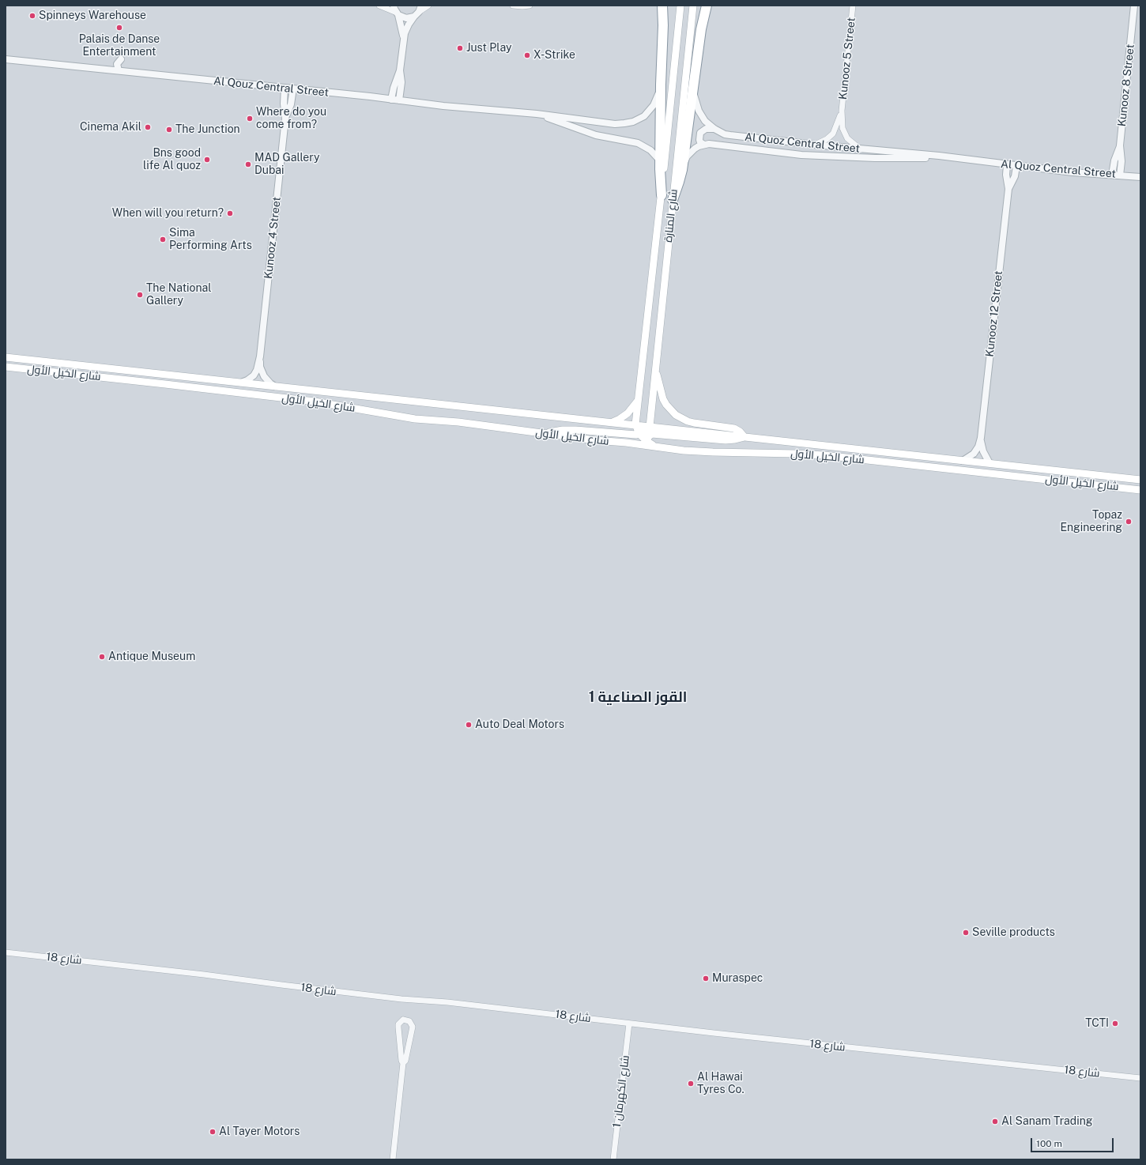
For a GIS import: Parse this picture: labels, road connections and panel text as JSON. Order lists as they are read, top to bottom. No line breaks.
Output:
{"streets":{"main road":["شارع المنارة","شارع الخيل الأول"],"street":["Kunooz 5 Street","Kunooz 8 Street","Al Qouz Central Street","Al Quoz Central Street","Kunooz 4 Street","Kunooz 12 Street","شارع 18","شارع الكهرمان 1"]},"crossings":[["Kunooz 5 Street","Al Quoz Central Street"],["Kunooz 8 Street","Al Quoz Central Street"],["Al Qouz Central Street","Kunooz 4 Street"],["Al Quoz Central Street","Kunooz 12 Street"],["شارع المنارة","شارع الخيل الأول"],["Kunooz 4 Street","شارع الخيل الأول"],["Kunooz 12 Street","شارع الخيل الأول"],["شارع 18","شارع الكهرمان 1"]],"districts":["القوز الصناعية 1"],"places":["Spinneys Warehouse","Palais de Danse Entertainment","Just Play","X-Strike","Where do you come from?","Cinema Akil","The Junction","Bns good life Al quoz","MAD Gallery Dubai","When will you return?","Sima Performing Arts","The National Gallery","Topaz Engineering","Antique Museum","Auto Deal Motors","Seville products","Muraspec","TCTI","Al Hawai Tyres Co.","Al Sanam Trading","Al Tayer Motors"],"scale_bar":"100 m"}
